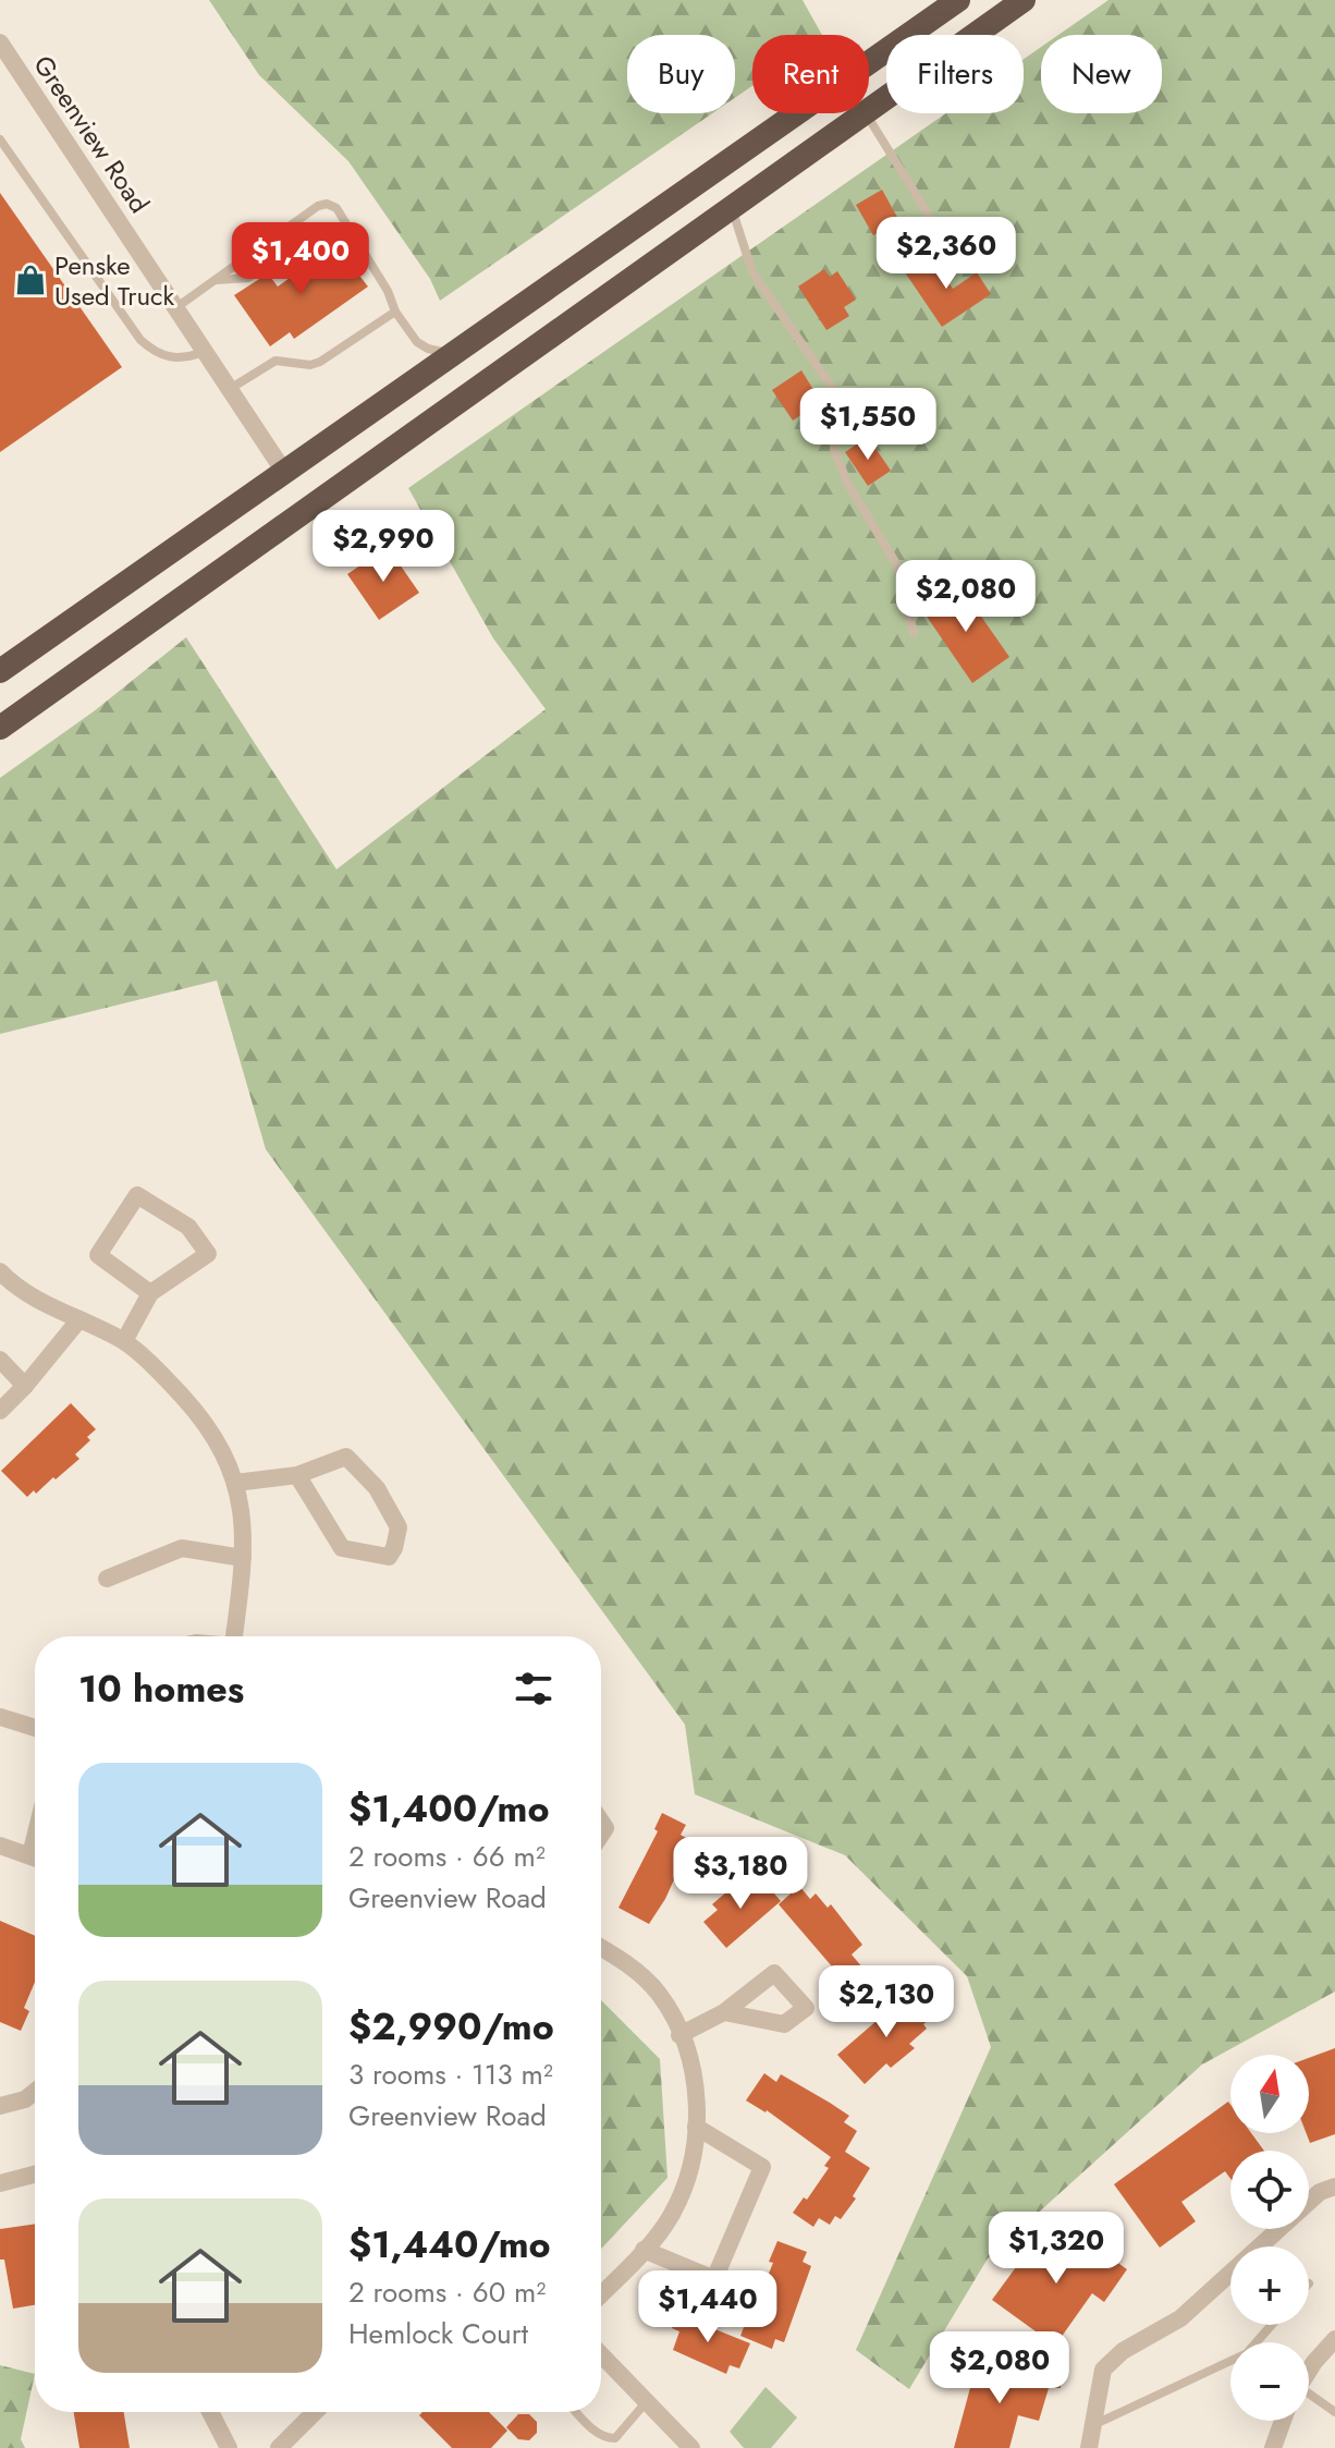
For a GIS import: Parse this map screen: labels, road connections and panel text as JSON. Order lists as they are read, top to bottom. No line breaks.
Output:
{"streets":{"street":["Greenview Road"]},"places":{"shop":["Penske Used Truck"]},"north":"top","page":{"chip":["Buy","Rent","Filters","New"],"price":["$2,360","$1,400","$1,550","$2,990","$2,080","$3,180","$2,130","$1,320","$1,440","$2,080"],"heading":"10 homes","list":[{"name":"$1,400/mo","note":"2 rooms · 66 m² · Greenview Road"},{"name":"$2,990/mo","note":"3 rooms · 113 m² · Greenview Road"},{"name":"$1,440/mo","note":"2 rooms · 60 m² · Hemlock Court"}],"map_buttons":["+","−"]}}
